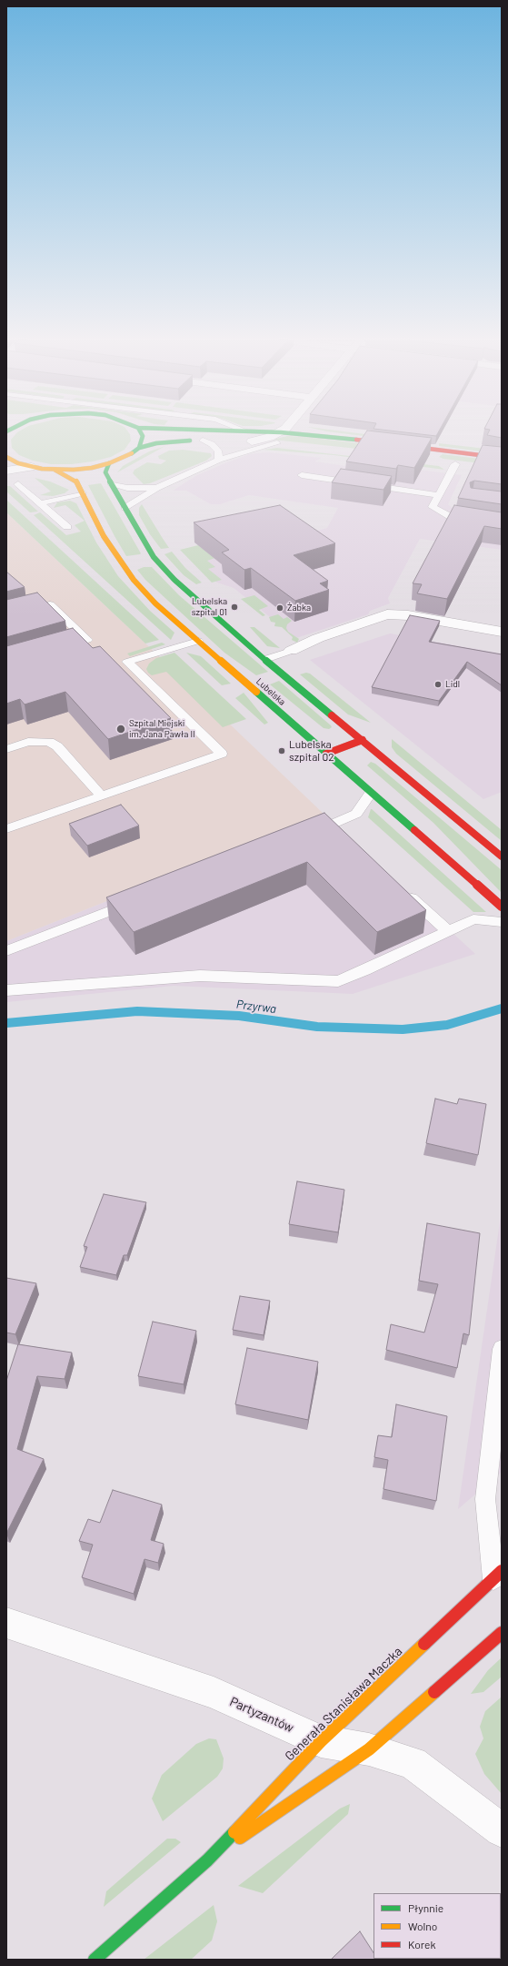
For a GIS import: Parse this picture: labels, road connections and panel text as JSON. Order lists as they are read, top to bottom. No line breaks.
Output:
{"streets":{"main road":["Lubelska","Generała Stanisława Maczka"],"street":["Partyzantów"]},"crossings":[["Generała Stanisława Maczka","Partyzantów"]],"water":["Przyrwa"],"places":["Lubelska szpital 01","Żabka","Lidl","Szpital Miejski im. Jana Pawła II","Lubelska szpital 02"],"legend":["Płynnie","Wolno","Korek"]}
